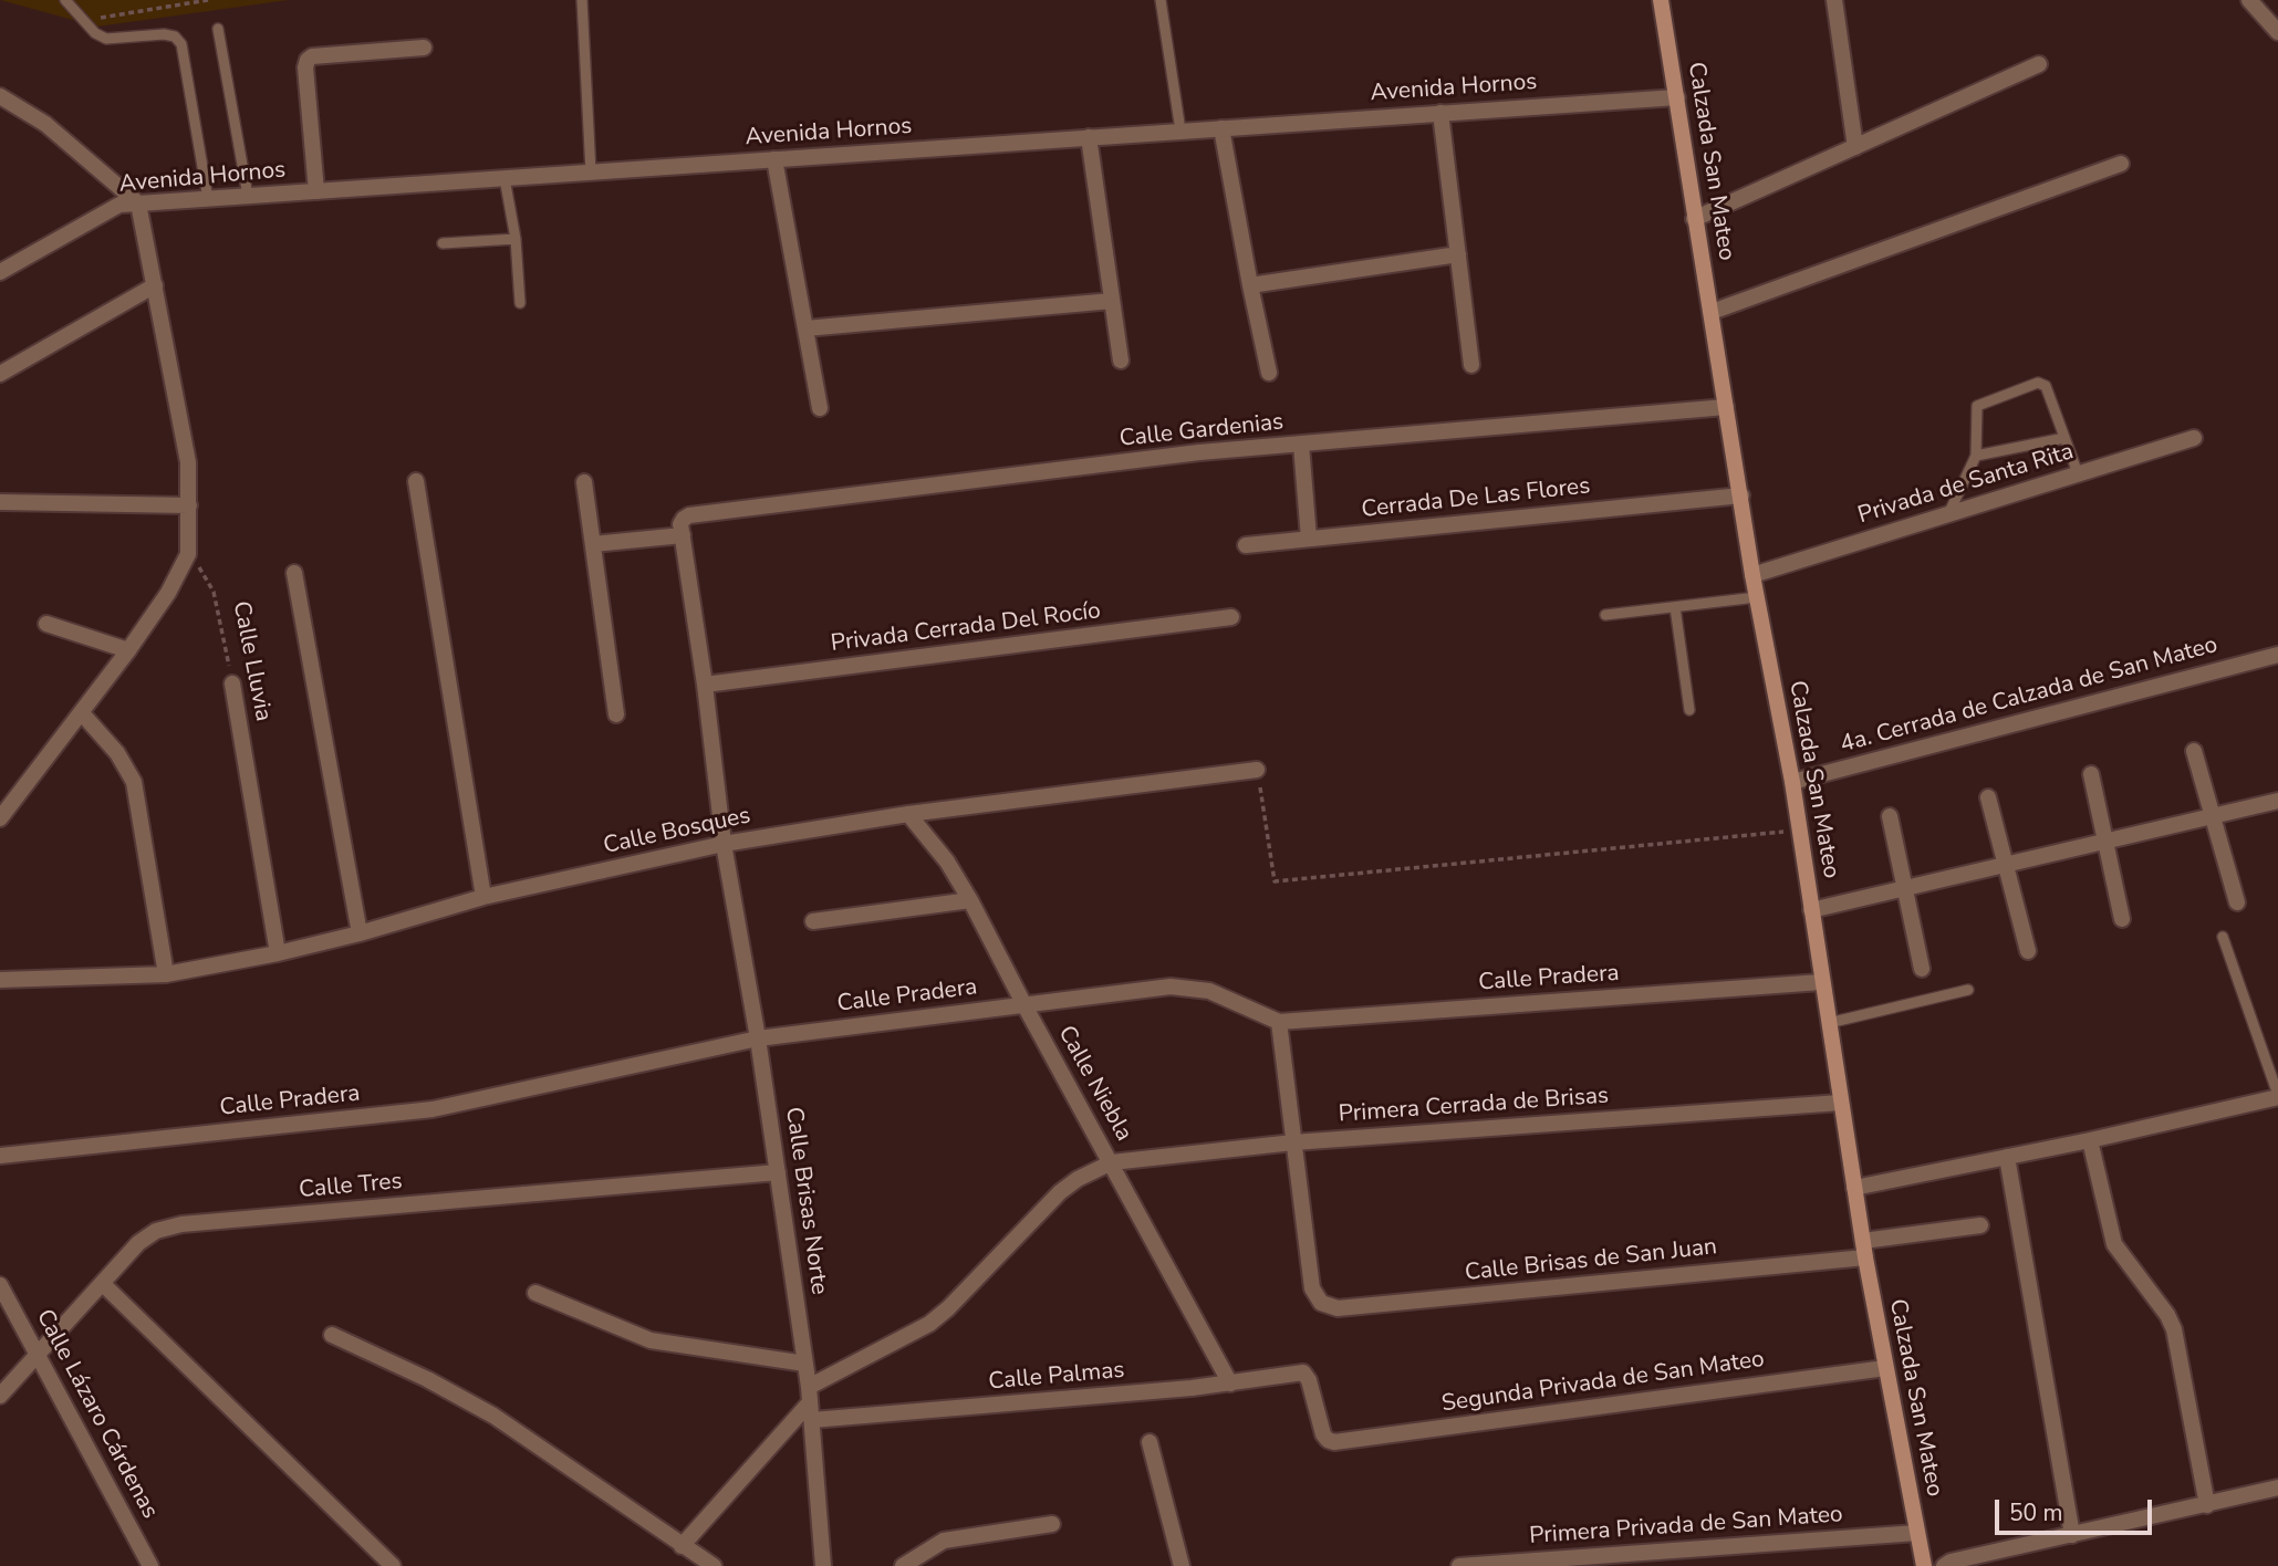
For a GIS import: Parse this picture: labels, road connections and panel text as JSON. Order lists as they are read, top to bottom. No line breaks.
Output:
{"streets":{"main road":["Calzada San Mateo"],"street":["Avenida Hornos","Calle Gardenias","Privada de Santa Rita","Cerrada De Las Flores","Privada Cerrada Del Rocío","Calle Lluvia","4a. Cerrada de Calzada de San Mateo","Calle Bosques","Calle Pradera","Calle Niebla","Primera Cerrada de Brisas","Calle Tres","Calle Brisas Norte","Calle Brisas de San Juan","Calle Palmas","Segunda Privada de San Mateo","Calle Lázaro Cárdenas","Primera Privada de San Mateo"]},"crossings":[["Avenida Hornos","Calzada San Mateo"],["Calzada San Mateo","Calle Gardenias"],["Calzada San Mateo","Privada de Santa Rita"],["Calzada San Mateo","Cerrada De Las Flores"],["Calzada San Mateo","4a. Cerrada de Calzada de San Mateo"],["Calzada San Mateo","Calle Pradera"],["Calzada San Mateo","Primera Cerrada de Brisas"],["Calzada San Mateo","Calle Brisas de San Juan"],["Calzada San Mateo","Segunda Privada de San Mateo"],["Calzada San Mateo","Primera Privada de San Mateo"],["Calle Gardenias","Calle Brisas Norte"],["Privada Cerrada Del Rocío","Calle Brisas Norte"],["Calle Lluvia","Calle Bosques"],["Calle Bosques","Calle Niebla"],["Calle Bosques","Calle Brisas Norte"],["Calle Pradera","Calle Niebla"],["Calle Pradera","Calle Brisas Norte"],["Calle Niebla","Primera Cerrada de Brisas"],["Calle Niebla","Calle Palmas"],["Primera Cerrada de Brisas","Calle Brisas Norte"],["Primera Cerrada de Brisas","Calle Brisas de San Juan"],["Calle Tres","Calle Brisas Norte"],["Calle Tres","Calle Lázaro Cárdenas"],["Calle Brisas Norte","Calle Palmas"],["Calle Palmas","Segunda Privada de San Mateo"]],"scale_bar":"50 m"}
